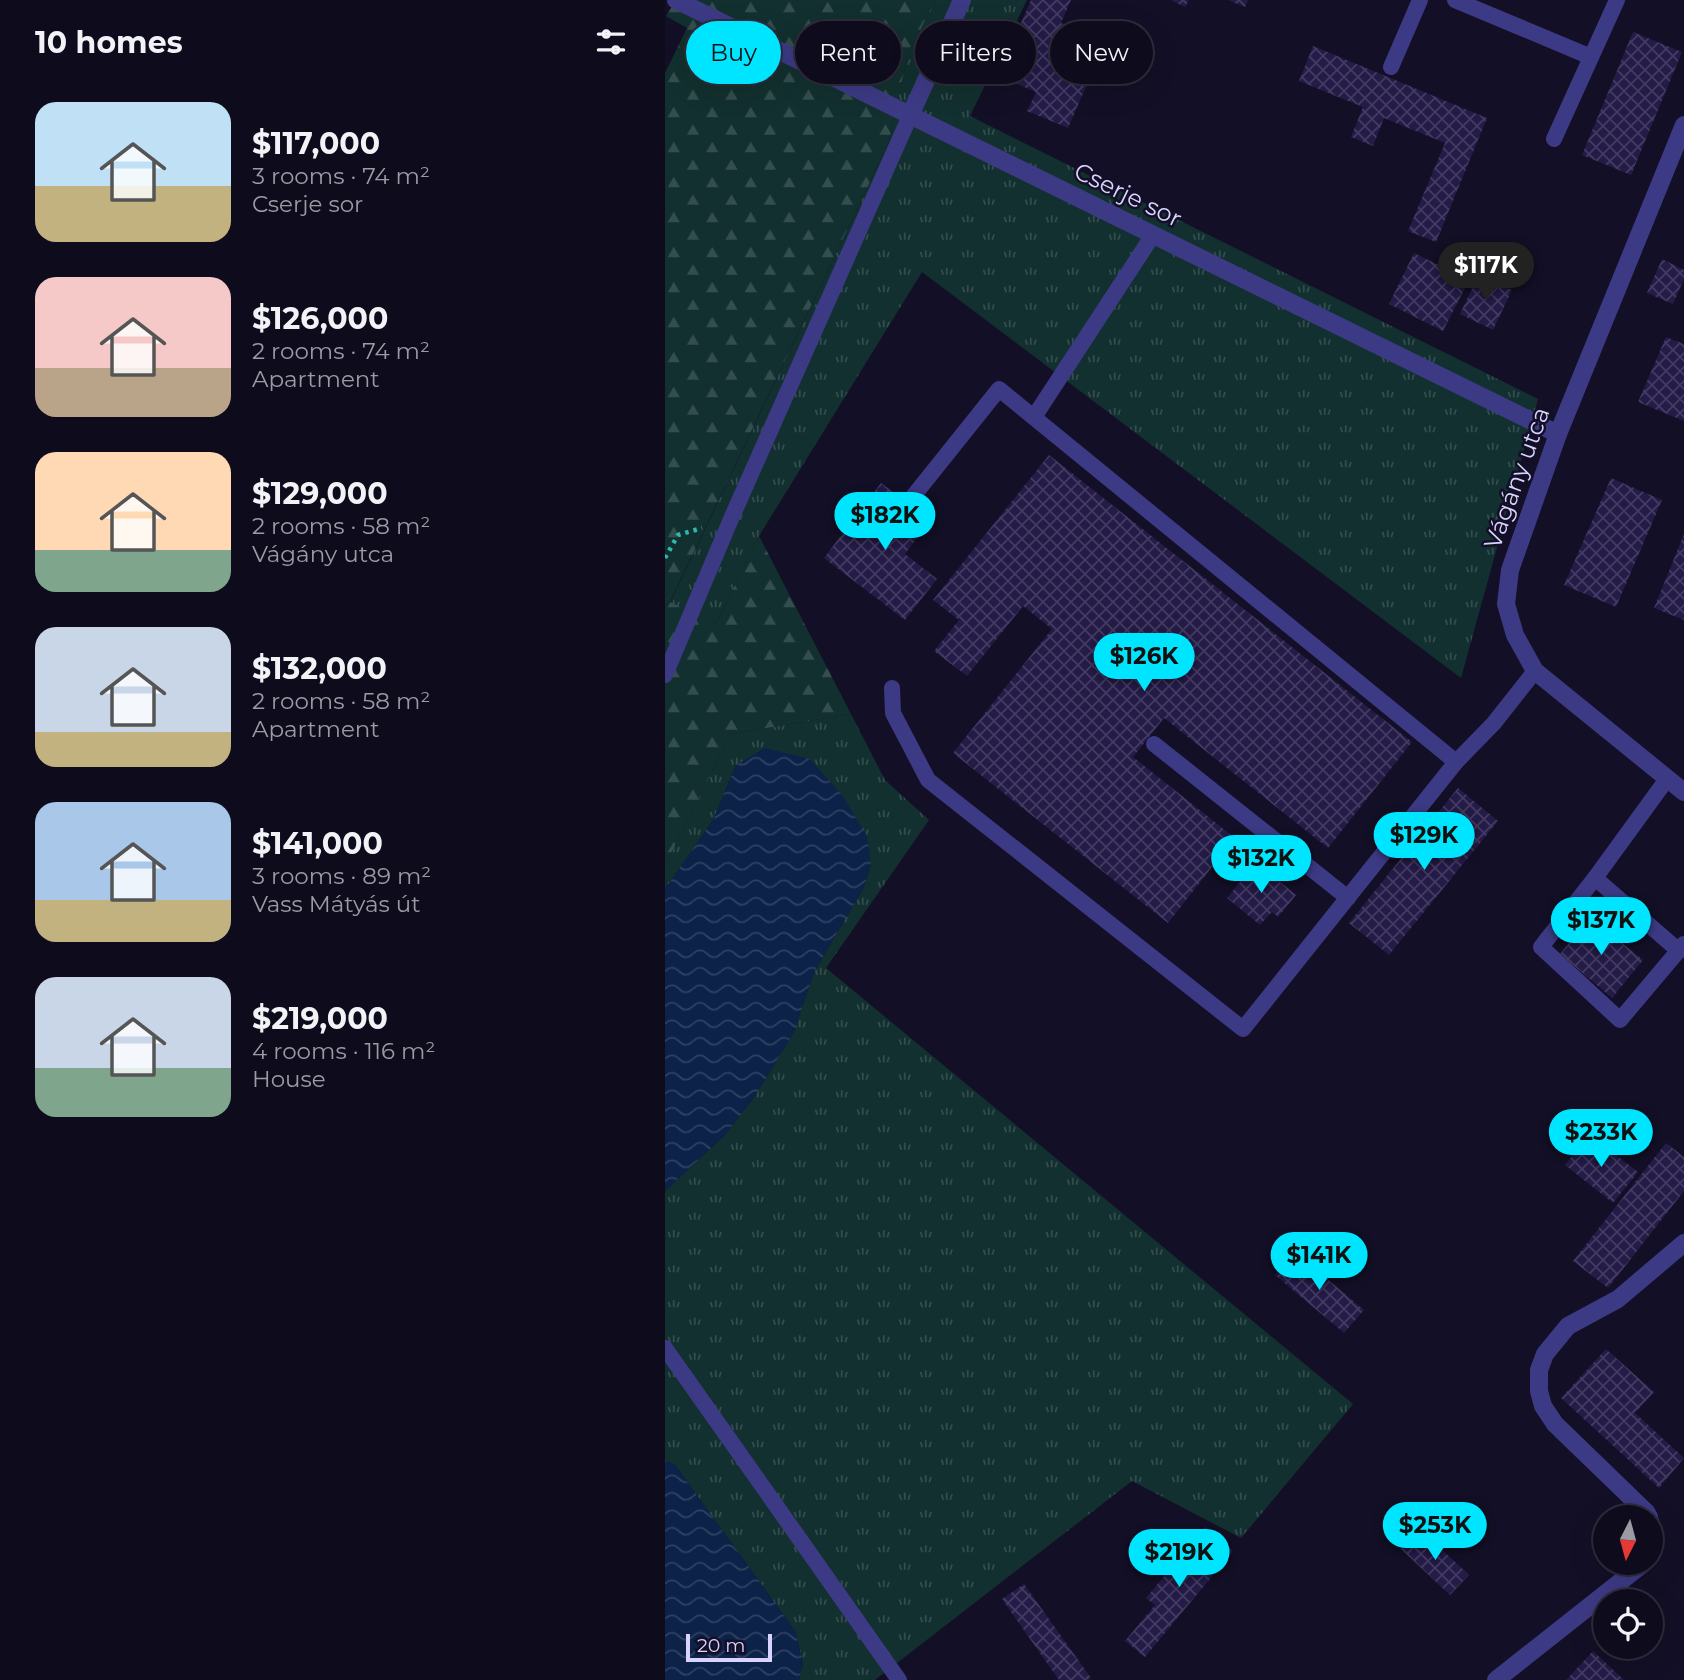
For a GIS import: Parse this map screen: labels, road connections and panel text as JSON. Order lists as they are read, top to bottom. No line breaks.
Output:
{"streets":{"street":["Cserje sor","Vágány utca"]},"crossings":[["Cserje sor","Vágány utca"]],"scale_bar":"20 m","north":"bottom","page":{"heading":"10 homes","chip":["Buy","Rent","Filters","New"],"list":[{"name":"$117,000","note":"3 rooms · 74 m² · Cserje sor"},{"name":"$126,000","note":"2 rooms · 74 m² · Apartment"},{"name":"$129,000","note":"2 rooms · 58 m² · Vágány utca"},{"name":"$132,000","note":"2 rooms · 58 m² · Apartment"},{"name":"$141,000","note":"3 rooms · 89 m² · Vass Mátyás út"},{"name":"$219,000","note":"4 rooms · 116 m² · House"}],"price":["$117K","$182K","$126K","$129K","$132K","$137K","$233K","$141K","$253K","$219K"],"scale":"20 m"}}
